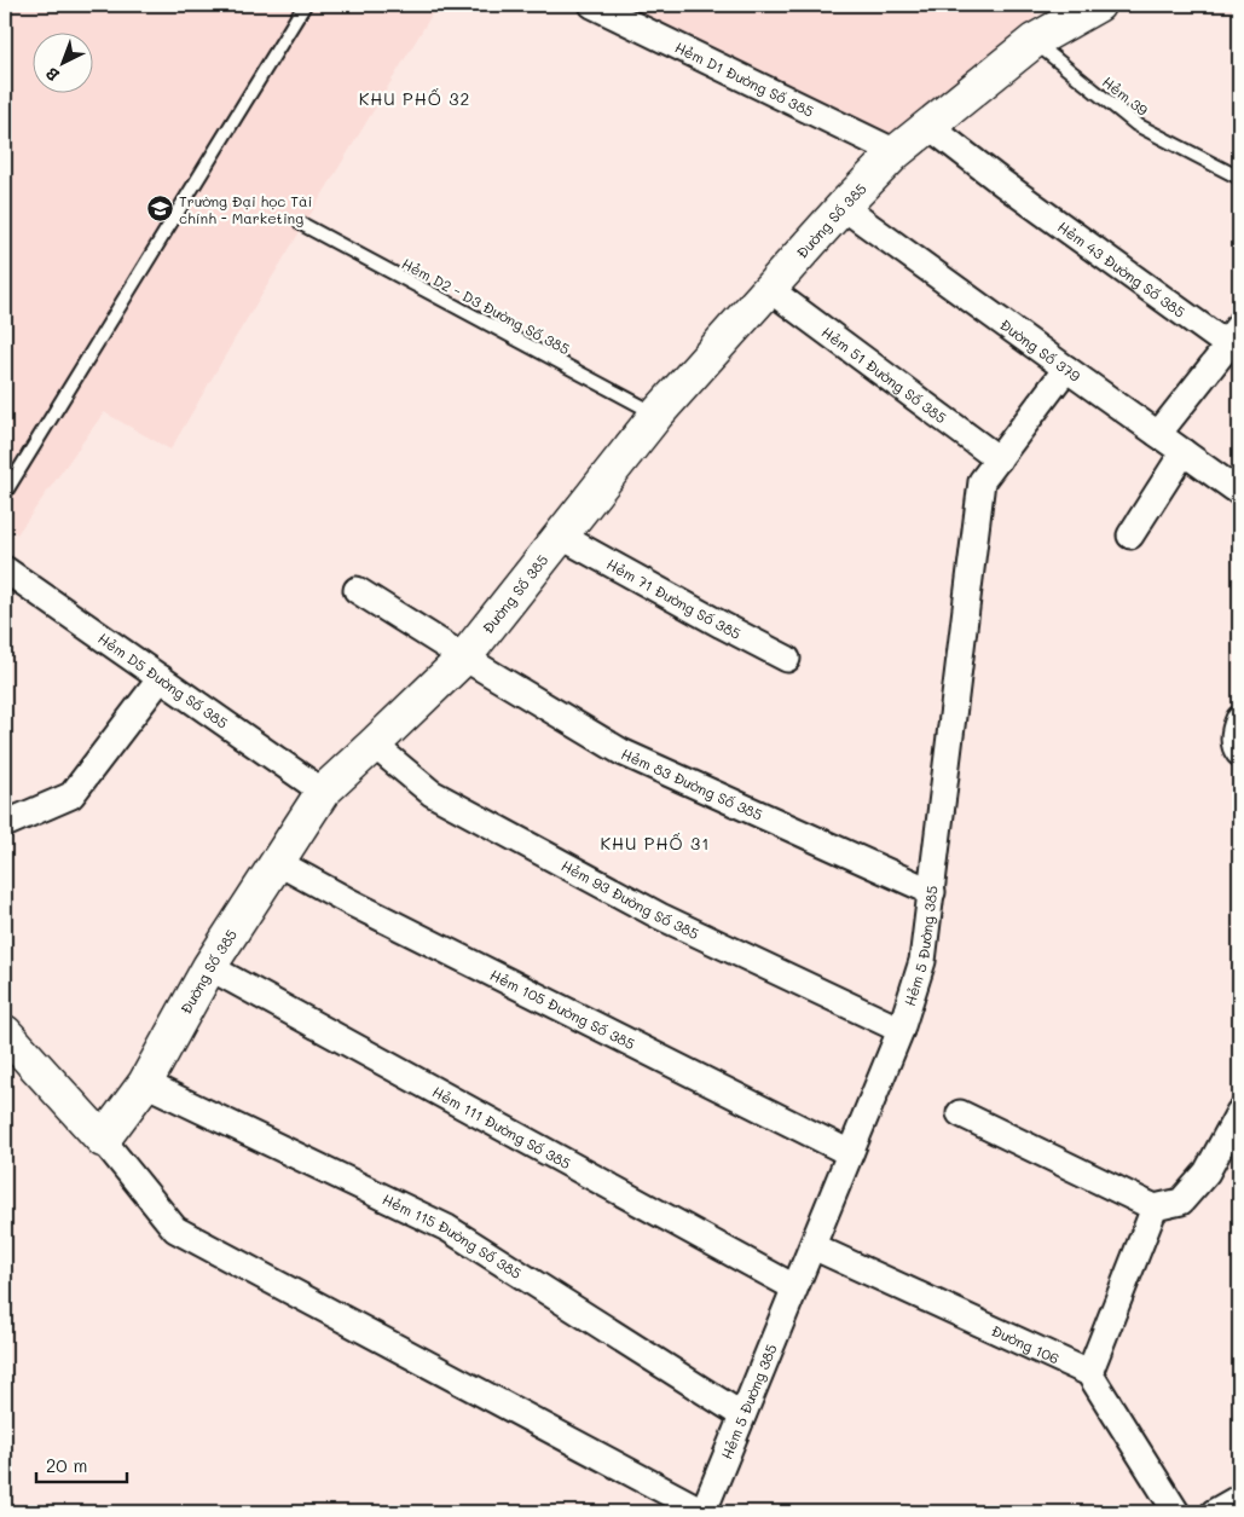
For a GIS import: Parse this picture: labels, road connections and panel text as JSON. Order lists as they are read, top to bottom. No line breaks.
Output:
{"streets":{"street":["Hẻm D1 Đường Số 385","Đường Số 385","Hẻm 43 Đường Số 385","Đường Số 379","Hẻm 51 Đường Số 385","Hẻm 71 Đường Số 385","Hẻm D5 Đường Số 385","Hẻm 83 Đường Số 385","Hẻm 93 Đường Số 385","Hẻm 5 Đường 385","Hẻm 105 Đường Số 385","Hẻm 111 Đường Số 385","Hẻm 115 Đường Số 385","Đường 106"],"lane":["Hẻm 39","Hẻm D2 - D3 Đường Số 385"]},"crossings":[["Hẻm D1 Đường Số 385","Đường Số 385"],["Hẻm 39","Đường Số 385"],["Đường Số 385","Hẻm 43 Đường Số 385"],["Đường Số 385","Hẻm D2 - D3 Đường Số 385"],["Đường Số 385","Đường Số 379"],["Đường Số 385","Hẻm 51 Đường Số 385"],["Đường Số 385","Hẻm 71 Đường Số 385"],["Đường Số 385","Hẻm D5 Đường Số 385"],["Đường Số 385","Hẻm 83 Đường Số 385"],["Đường Số 385","Hẻm 93 Đường Số 385"],["Đường Số 385","Hẻm 105 Đường Số 385"],["Đường Số 385","Hẻm 111 Đường Số 385"],["Đường Số 385","Hẻm 115 Đường Số 385"],["Đường Số 379","Hẻm 5 Đường 385"],["Hẻm 51 Đường Số 385","Hẻm 5 Đường 385"],["Hẻm 83 Đường Số 385","Hẻm 5 Đường 385"],["Hẻm 93 Đường Số 385","Hẻm 5 Đường 385"],["Hẻm 5 Đường 385","Hẻm 105 Đường Số 385"],["Hẻm 5 Đường 385","Hẻm 111 Đường Số 385"],["Hẻm 5 Đường 385","Hẻm 115 Đường Số 385"],["Hẻm 5 Đường 385","Đường 106"]],"districts":["KHU PHỐ 32","KHU PHỐ 31"],"places":{"school or university":["Trường Đại học Tài chính - Marketing"]},"scale_bar":"20 m","north":"bottom left"}
